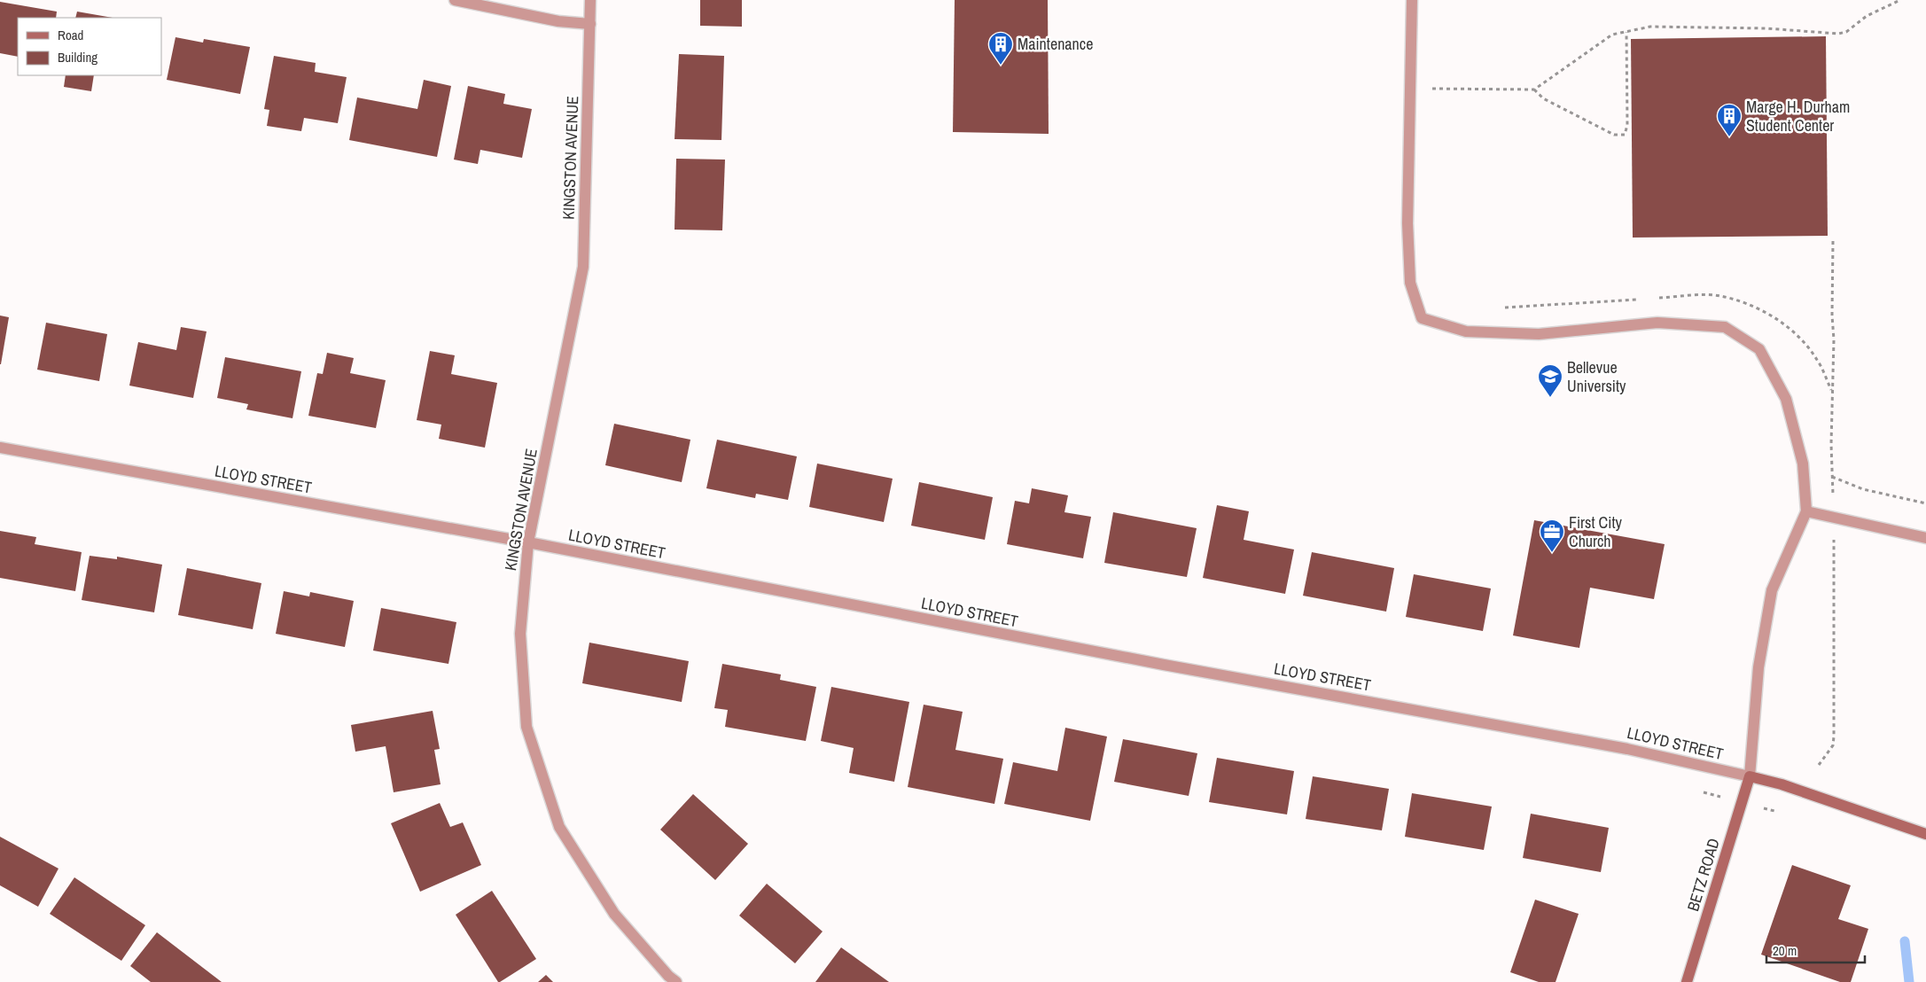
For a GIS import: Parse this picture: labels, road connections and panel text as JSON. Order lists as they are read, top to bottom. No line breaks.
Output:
{"streets":{"street":["KINGSTON AVENUE","LLOYD STREET","BETZ ROAD"]},"crossings":[["KINGSTON AVENUE","LLOYD STREET"],["LLOYD STREET","BETZ ROAD"]],"places":{"building":["Maintenance","Marge H. Durham Student Center"],"school or university":["Bellevue University"],"office":["First City Church"]},"legend":["Road","Building"],"scale_bar":"20 m"}
